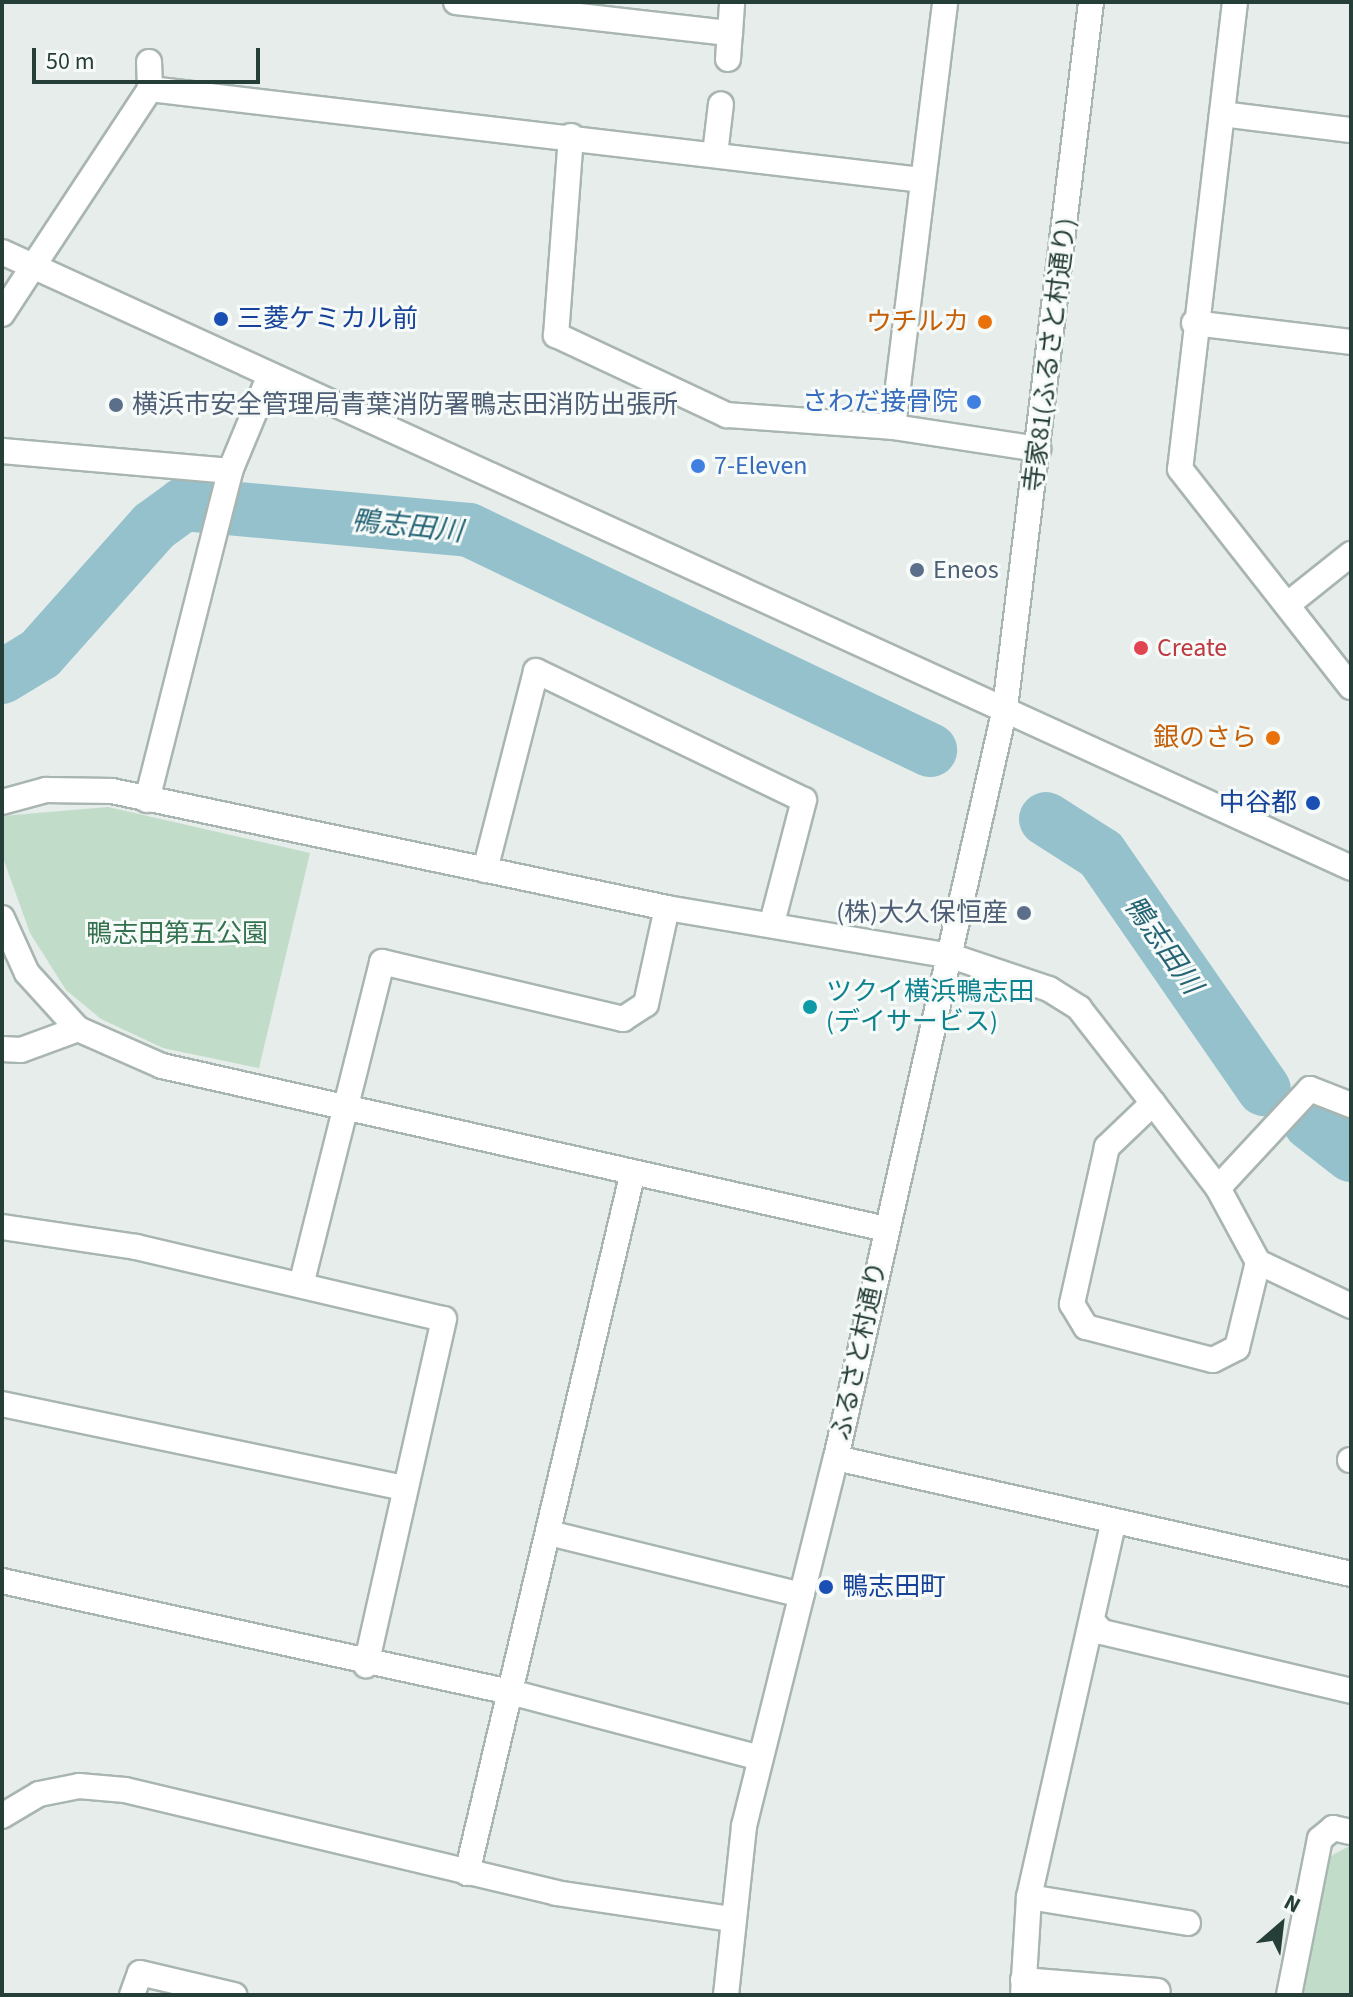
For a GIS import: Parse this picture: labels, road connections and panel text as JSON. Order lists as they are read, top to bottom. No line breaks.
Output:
{"streets":{"street":["寺家81(ふるさと村通り)","ふるさと村通り"]},"crossings":[["寺家81(ふるさと村通り)","ふるさと村通り"]],"water":["鴨志田川"],"parks":["鴨志田第五公園"],"places":["三菱ケミカル前","ウチルカ","さわだ接骨院","横浜市安全管理局青葉消防署鴨志田消防出張所","7-Eleven","Eneos","Create","銀のさら","中谷都","(株)大久保恒産","ツクイ横浜鴨志田 (デイサービス)","鴨志田町"],"scale_bar":"50 m","north":"top right"}
